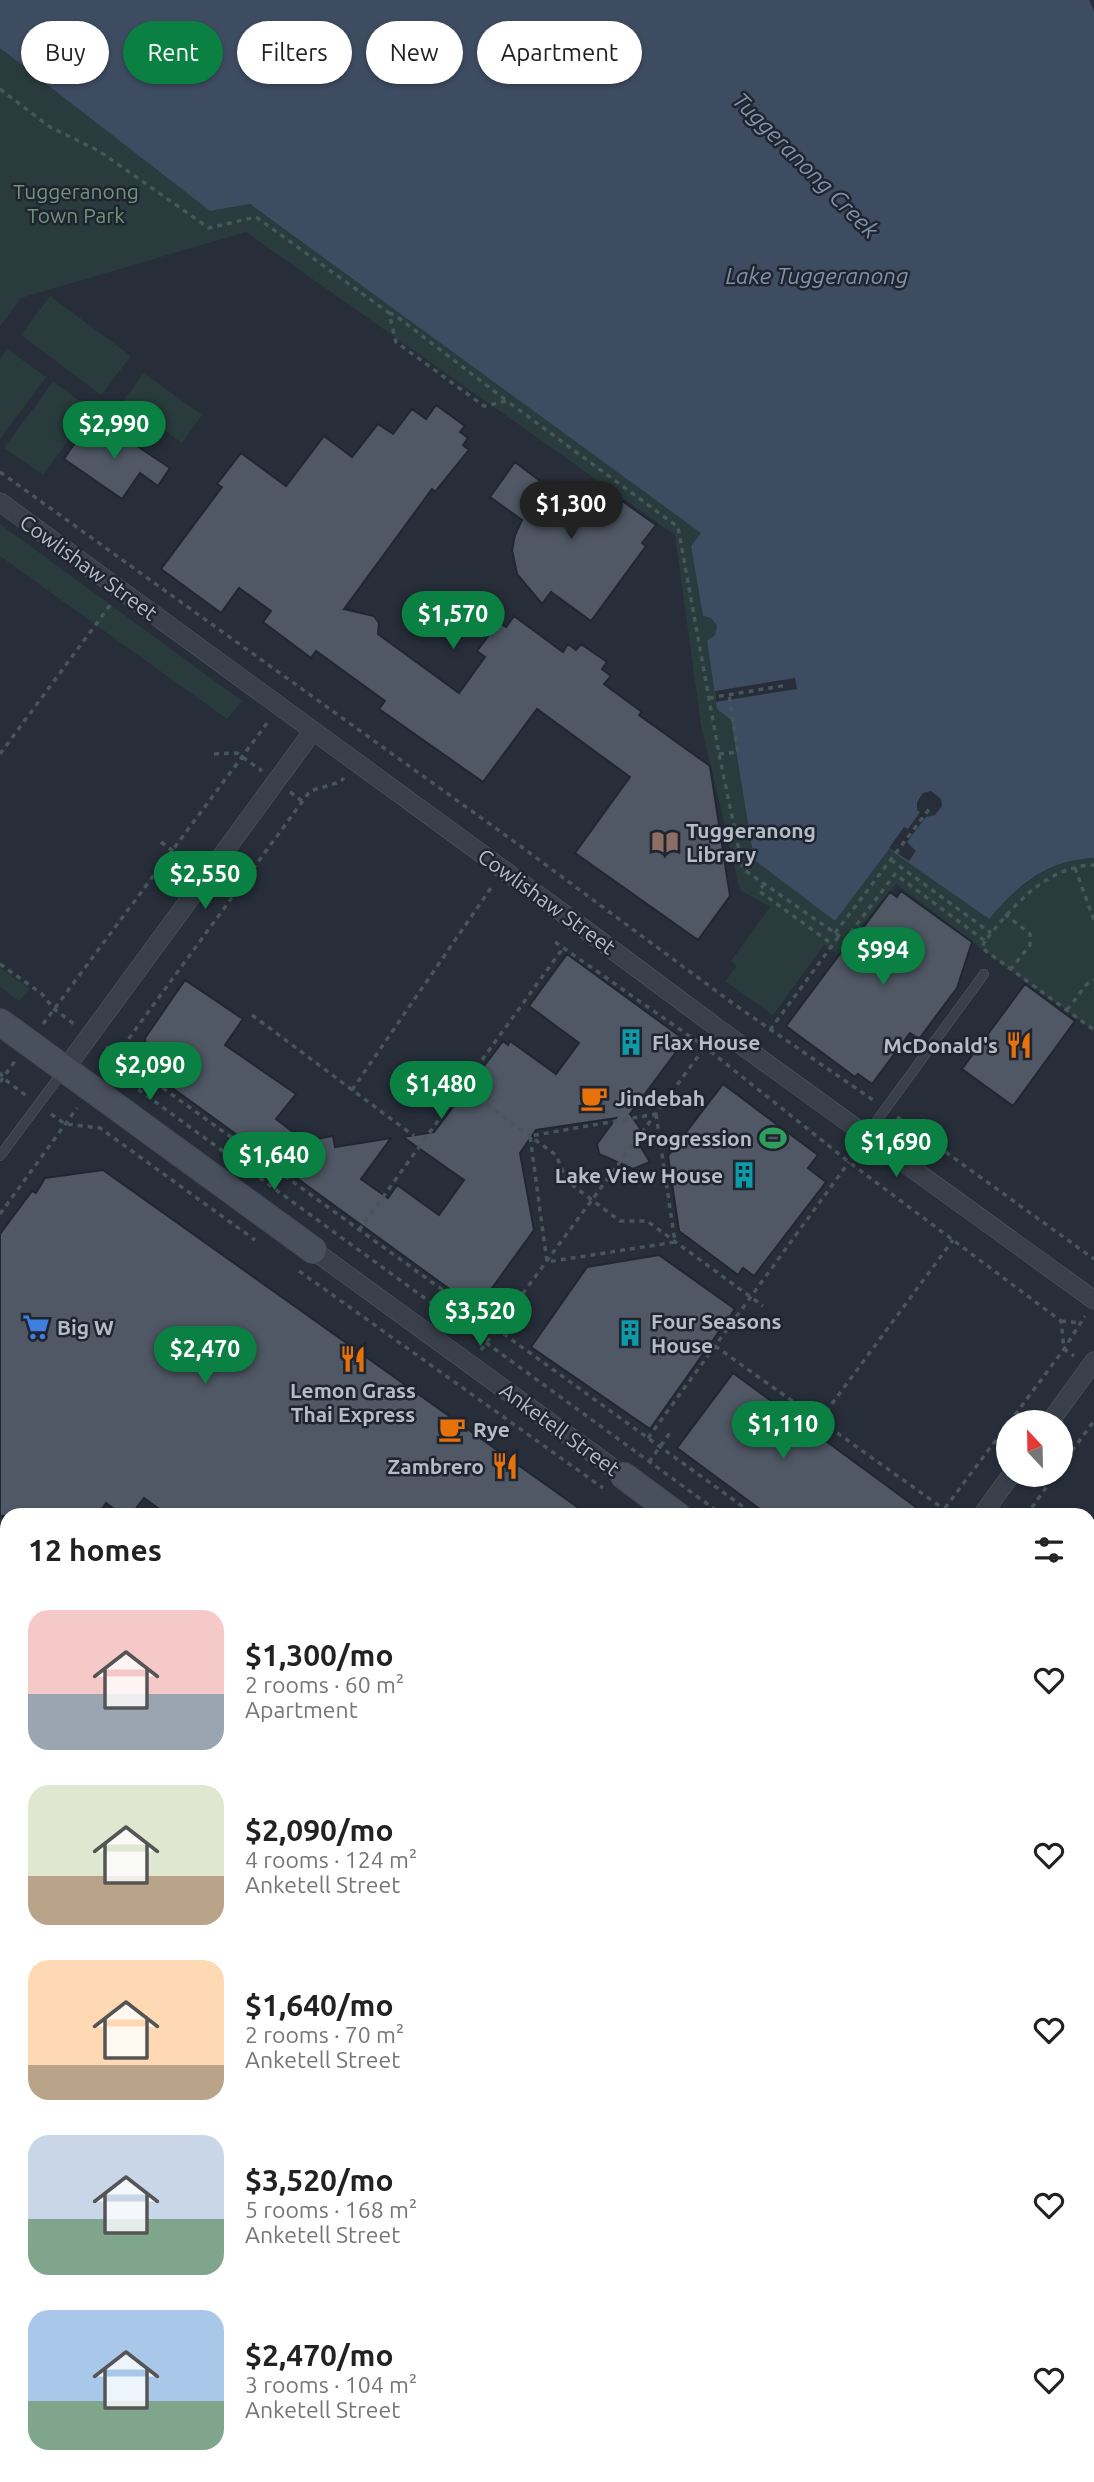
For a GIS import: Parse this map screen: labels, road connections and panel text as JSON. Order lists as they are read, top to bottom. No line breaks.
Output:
{"streets":{"street":["Cowlishaw Street","Anketell Street"]},"water":["Tuggeranong Creek","Lake Tuggeranong"],"parks":["Tuggeranong Town Park"],"places":{"library":["Tuggeranong Library"],"building":["Flax House","Lake View House","Four Seasons House"],"restaurant":["McDonald's","Lemon Grass Thai Express","Zambrero"],"cafe":["Jindebah","Rye"],"sports":["Progression"],"supermarket":["Big W"]},"north":"top","page":{"chip":["Buy","Rent","Filters","New","Apartment"],"price":["$2,990","$1,300","$1,570","$2,550","$994","$2,090","$1,480","$1,690","$1,640","$3,520","$2,470","$1,110"],"heading":"12 homes","list":[{"name":"$1,300/mo","note":"2 rooms · 60 m² · Apartment"},{"name":"$2,090/mo","note":"4 rooms · 124 m² · Anketell Street"},{"name":"$1,640/mo","note":"2 rooms · 70 m² · Anketell Street"},{"name":"$3,520/mo","note":"5 rooms · 168 m² · Anketell Street"},{"name":"$2,470/mo","note":"3 rooms · 104 m² · Anketell Street"}]}}
